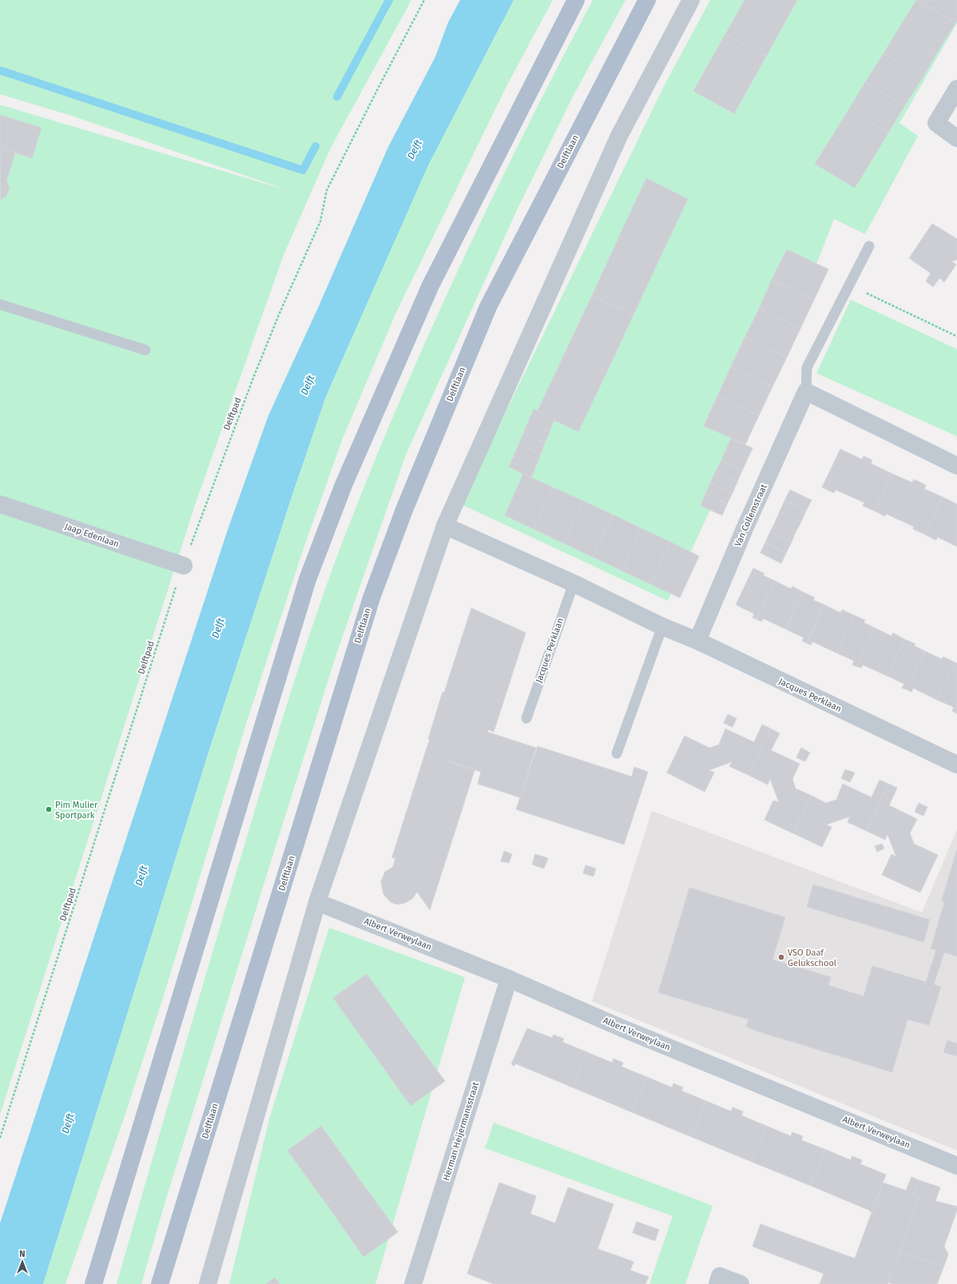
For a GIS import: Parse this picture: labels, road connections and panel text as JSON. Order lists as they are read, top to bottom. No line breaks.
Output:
{"streets":{"main road":["Delftlaan"],"street":["Van Collemstraat","Jaap Edenlaan","Jacques Perklaan","Albert Verweylaan","Herman Heijermansstraat"],"path":["Delftpad"]},"crossings":[["Delftpad","Jaap Edenlaan"],["Van Collemstraat","Jacques Perklaan"],["Albert Verweylaan","Herman Heijermansstraat"]],"water":["Delft"],"places":["Pim Mulier Sportpark","VSO Daaf Gelukschool"],"north":"top"}
